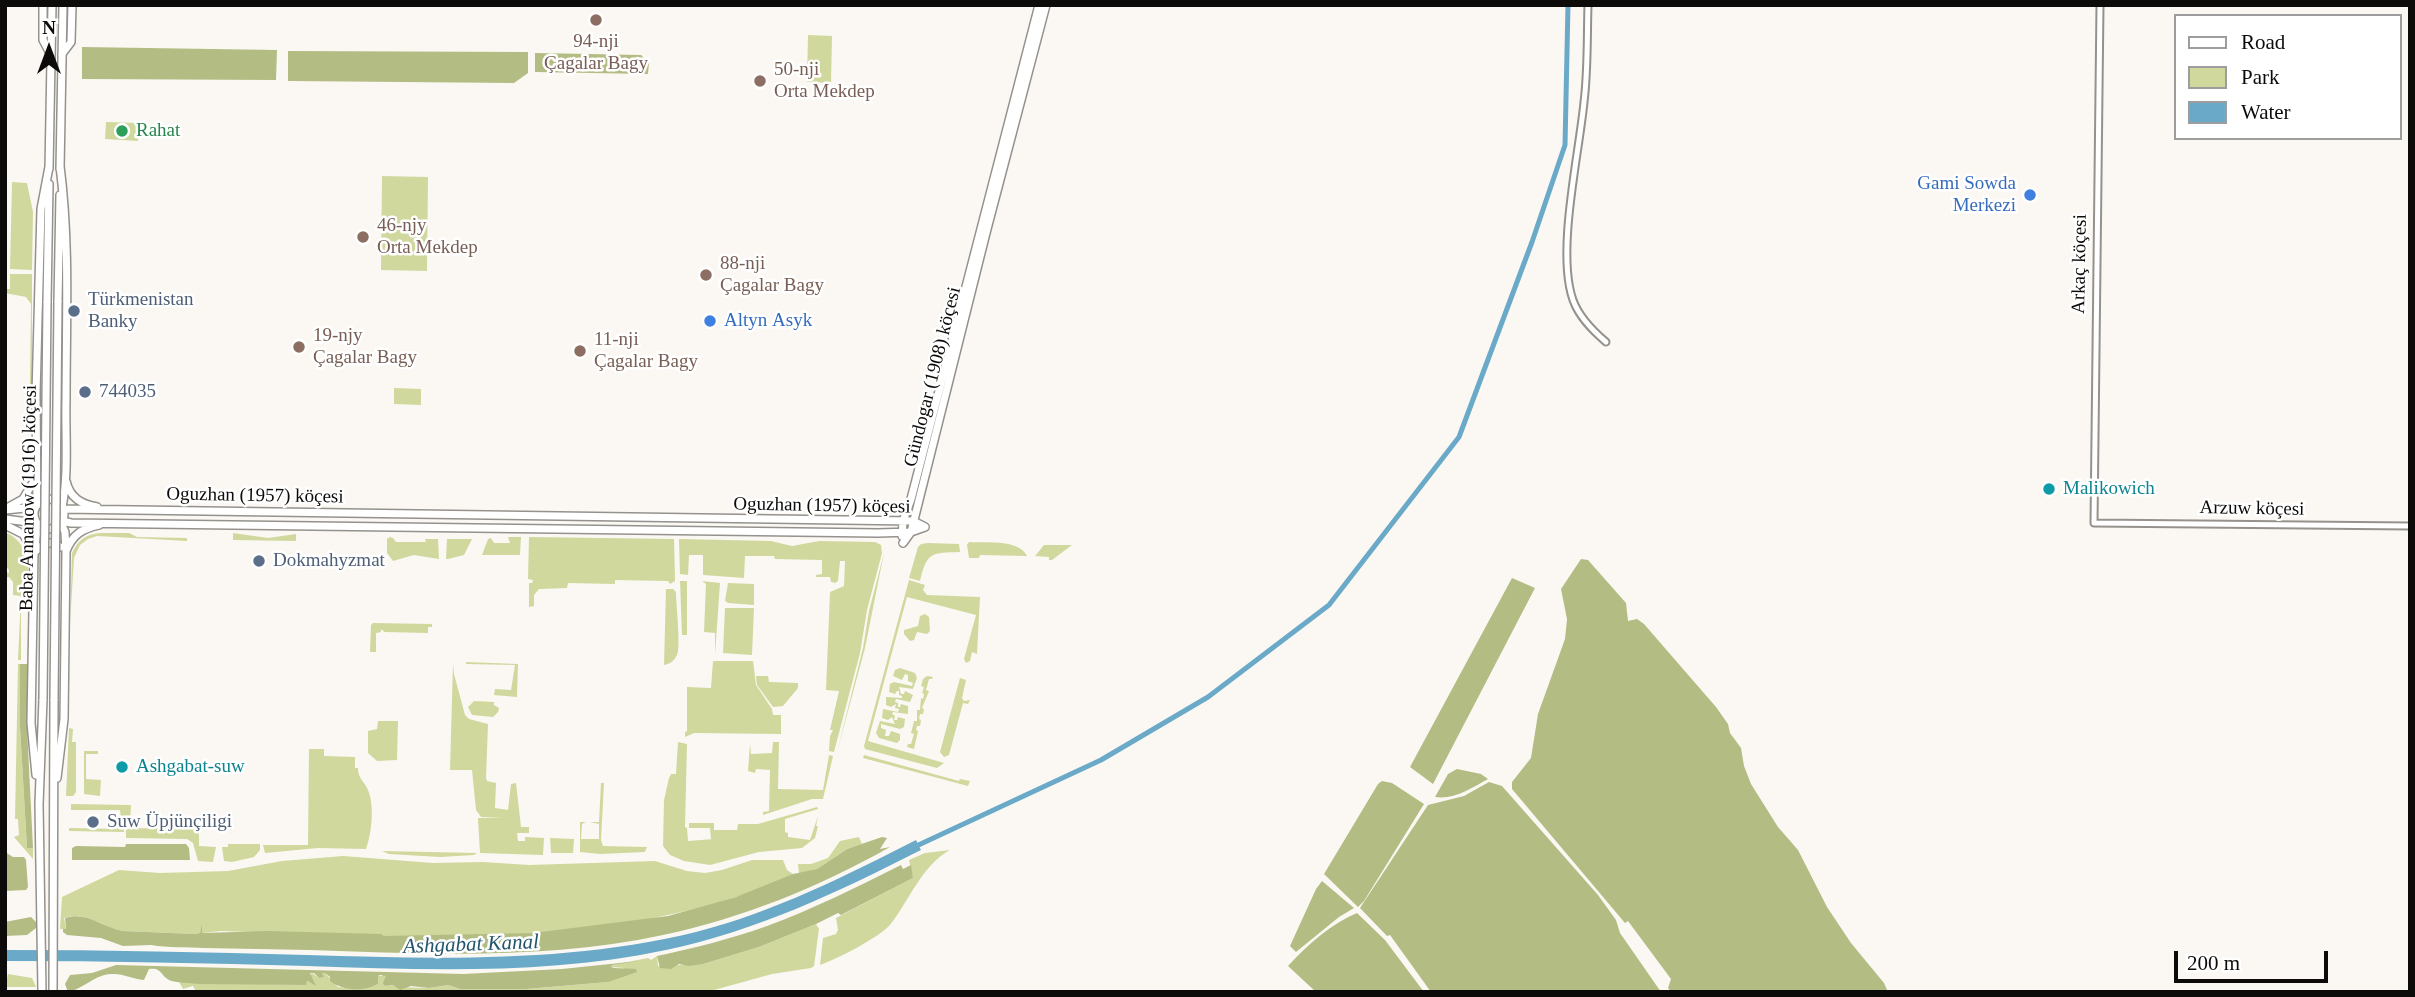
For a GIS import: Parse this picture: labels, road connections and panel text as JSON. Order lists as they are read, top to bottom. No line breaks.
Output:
{"streets":{"main road":["Gündogar (1908) köçesi","Oguzhan (1957) köçesi","Baba Annanow (1916) köçesi"],"street":["Arkaç köçesi","Arzuw köçesi"]},"crossings":[["Arkaç köçesi","Arzuw köçesi"],["Gündogar (1908) köçesi","Oguzhan (1957) köçesi"]],"water":["Ashgabat Kanal"],"places":["94-nji Çagalar Bagy","50-nji Orta Mekdep","Rahat","Gami Sowda Merkezi","46-njy Orta Mekdep","88-nji Çagalar Bagy","Türkmenistan Banky","Altyn Asyk","19-njy Çagalar Bagy","11-nji Çagalar Bagy","744035","Malikowich","Dokmahyzmat","Ashgabat-suw","Suw Üpjünçiligi"],"legend":["Road","Park","Water"],"scale_bar":"200 m","north":"top"}
